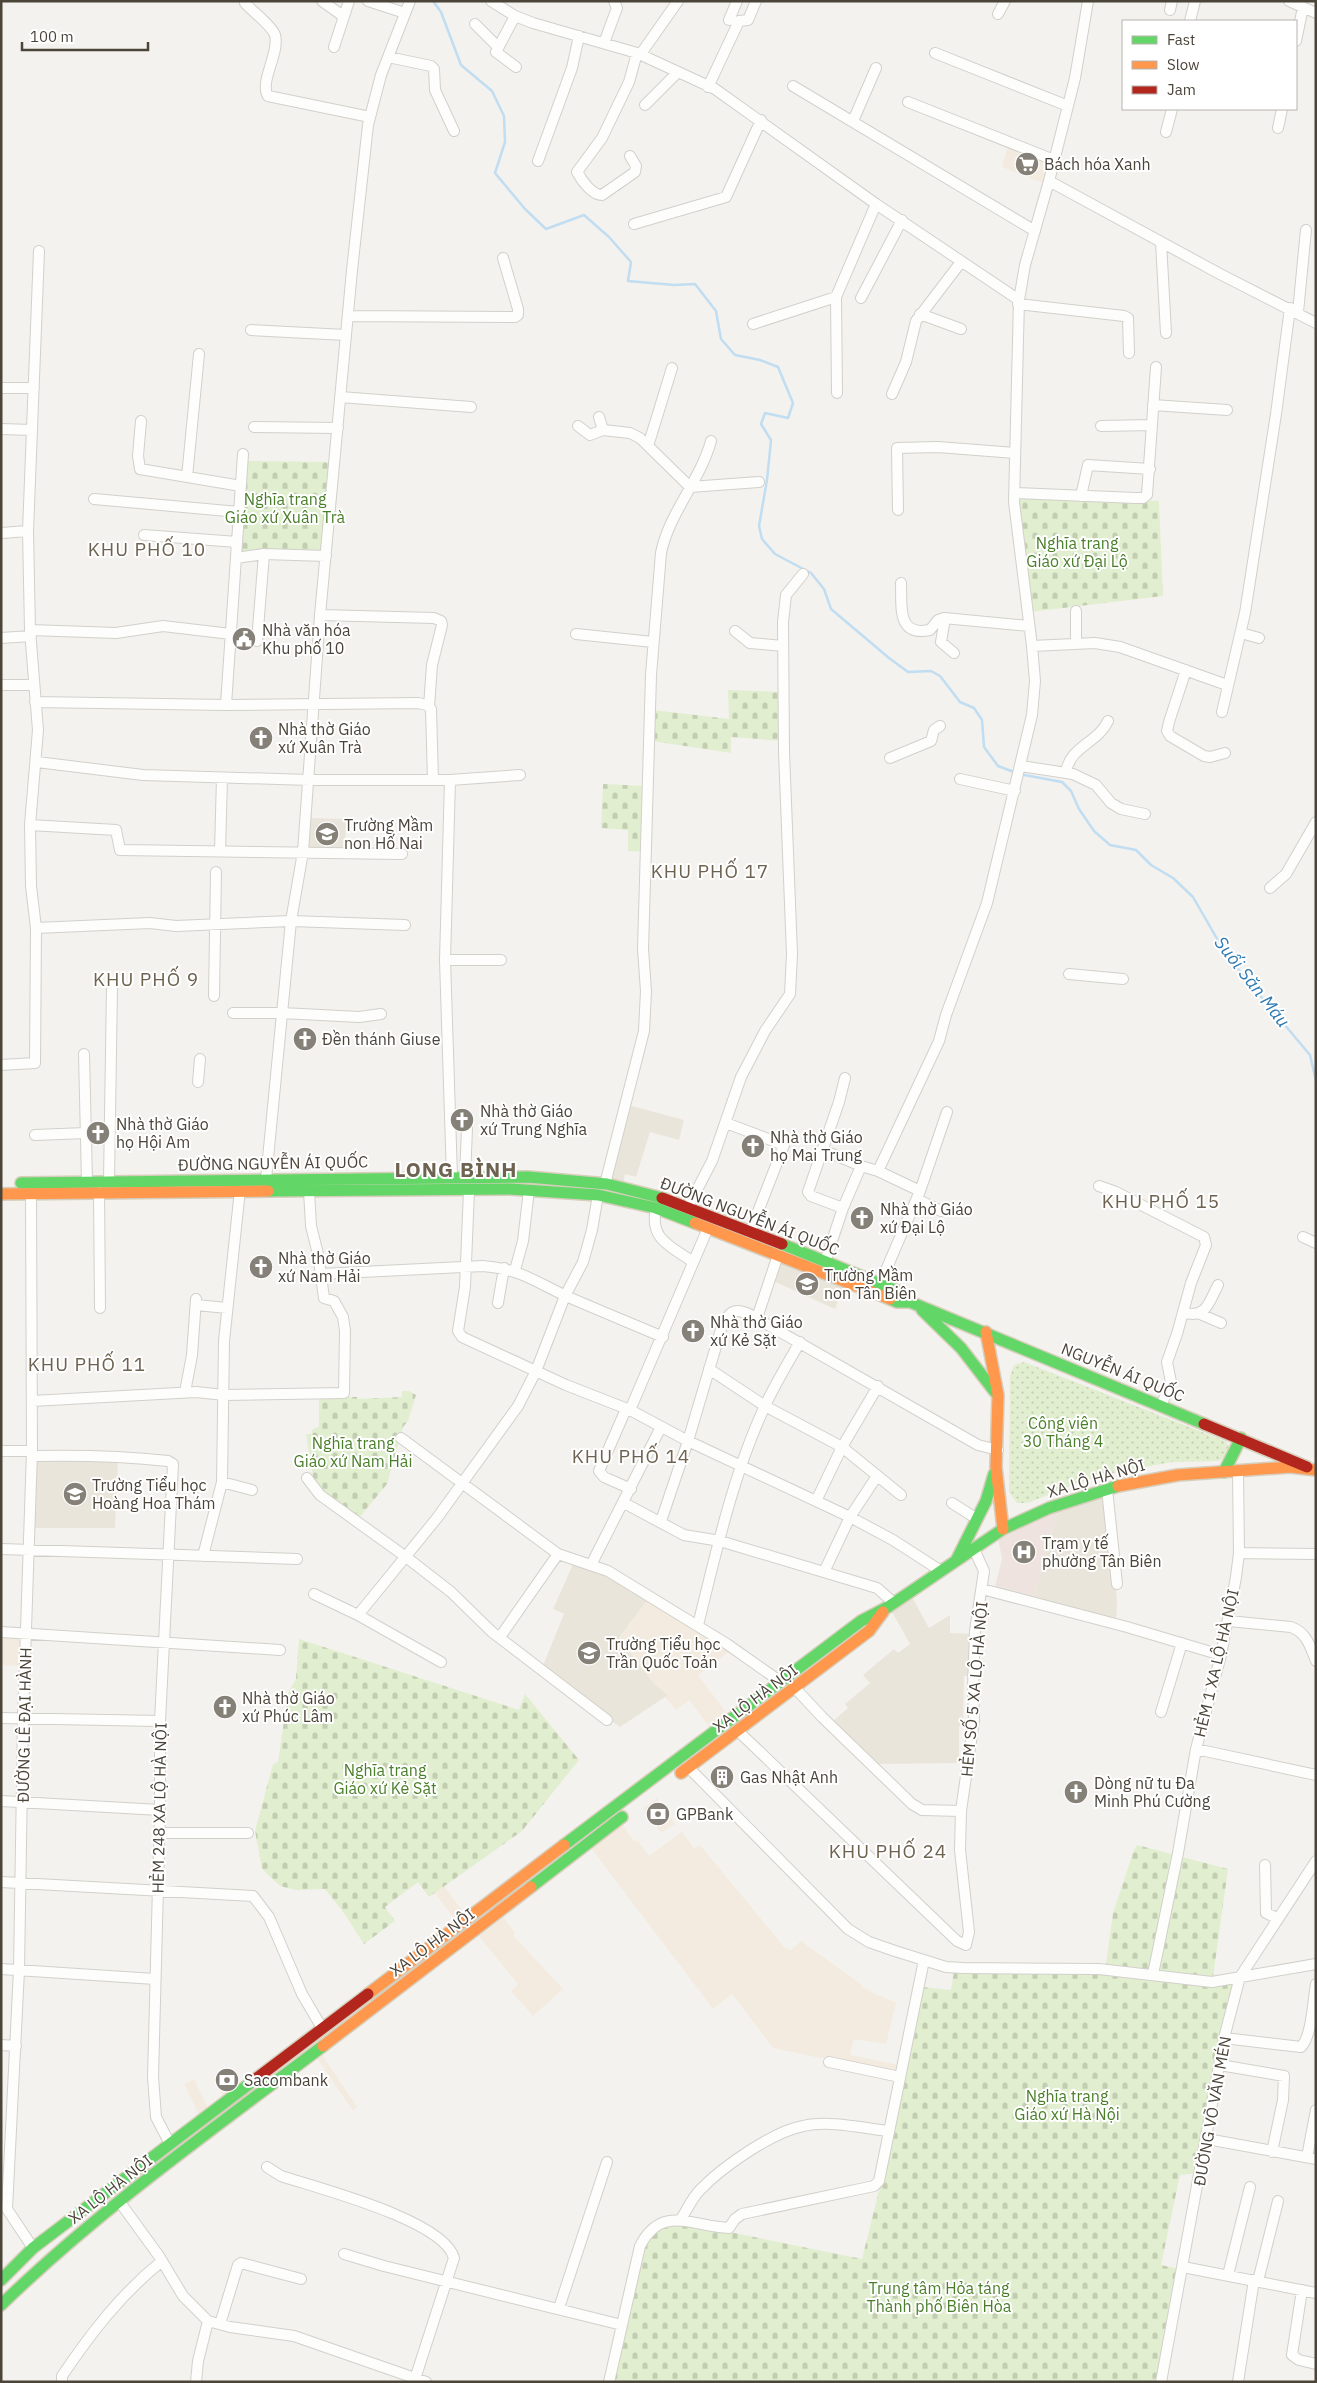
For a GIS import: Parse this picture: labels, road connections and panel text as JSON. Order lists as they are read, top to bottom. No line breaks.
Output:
{"streets":{"main road":["ĐƯỜNG NGUYỄN ÁI QUỐC","NGUYỄN ÁI QUỐC","XA LỘ HÀ NỘI"],"street":["HẺM 1 XA LỘ HÀ NỘI","HẺM SỐ 5 XA LỘ HÀ NỘI","ĐƯỜNG LÊ ĐẠI HÀNH","HẺM 248 XA LỘ HÀ NỘI","ĐƯỜNG VÕ VĂN MÉN"]},"crossings":[["ĐƯỜNG NGUYỄN ÁI QUỐC","NGUYỄN ÁI QUỐC"],["ĐƯỜNG NGUYỄN ÁI QUỐC","ĐƯỜNG LÊ ĐẠI HÀNH"],["XA LỘ HÀ NỘI","HẺM 1 XA LỘ HÀ NỘI"],["XA LỘ HÀ NỘI","HẺM SỐ 5 XA LỘ HÀ NỘI"],["XA LỘ HÀ NỘI","ĐƯỜNG LÊ ĐẠI HÀNH"],["XA LỘ HÀ NỘI","HẺM 248 XA LỘ HÀ NỘI"],["ĐƯỜNG LÊ ĐẠI HÀNH","HẺM 248 XA LỘ HÀ NỘI"]],"districts":["KHU PHỐ 10","KHU PHỐ 17","KHU PHỐ 9","LONG BÌNH","KHU PHỐ 15","KHU PHỐ 11","KHU PHỐ 14","KHU PHỐ 24"],"water":["Suối Săn Máu"],"parks":["Nghĩa trang Giáo xứ Xuân Trà","Nghĩa trang Giáo xứ Đại Lộ","Công viên 30 Tháng 4","Nghĩa trang Giáo xứ Nam Hải","Nghĩa trang Giáo xứ Kẻ Sặt","Nghĩa trang Giáo xứ Hà Nội","Trung tâm Hỏa táng Thành phố Biên Hòa"],"places":{"supermarket":["Bách hóa Xanh"],"public building":["Nhà văn hóa Khu phố 10"],"church":["Nhà thờ Giáo xứ Xuân Trà","Đền thánh Giuse","Nhà thờ Giáo xứ Trung Nghĩa","Nhà thờ Giáo họ Hội Am","Nhà thờ Giáo họ Mai Trung","Nhà thờ Giáo xứ Đại Lộ","Nhà thờ Giáo xứ Nam Hải","Nhà thờ Giáo xứ Kẻ Sặt","Nhà thờ Giáo xứ Phúc Lâm","Dòng nữ tu Đa Minh Phú Cường"],"school or university":["Trường Mầm non Hố Nai","Trường Mầm non Tân Biên","Trường Tiểu học Hoàng Hoa Thám","Trường Tiểu học Trần Quốc Toản"],"hospital":["Trạm y tế phường Tân Biên"],"building":["Gas Nhật Anh"],"bank":["GPBank","Sacombank"]},"legend":["Fast","Slow","Jam"],"scale_bar":"100 m"}
